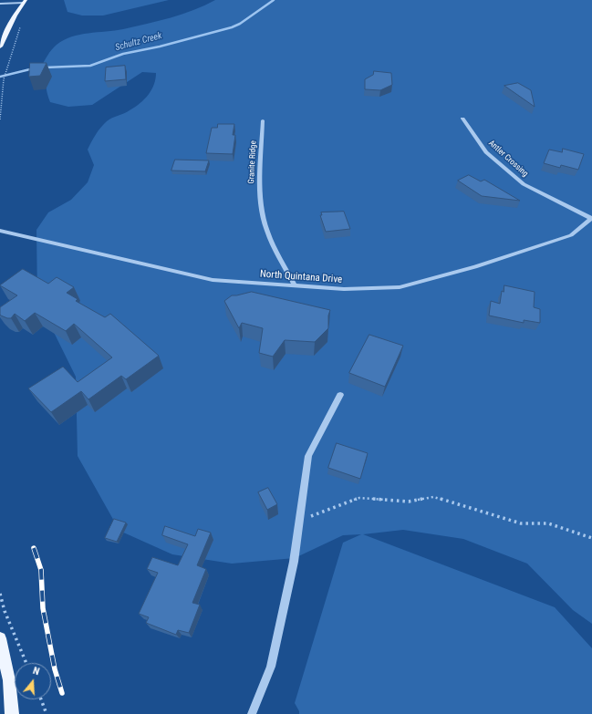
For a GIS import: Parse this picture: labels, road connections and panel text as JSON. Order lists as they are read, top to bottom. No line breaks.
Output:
{"streets":{"street":["Antler Crossing","Granite Ridge","North Quintana Drive"]},"crossings":[["Antler Crossing","North Quintana Drive"],["Granite Ridge","North Quintana Drive"]],"water":["Schultz Creek"],"north":"top"}
